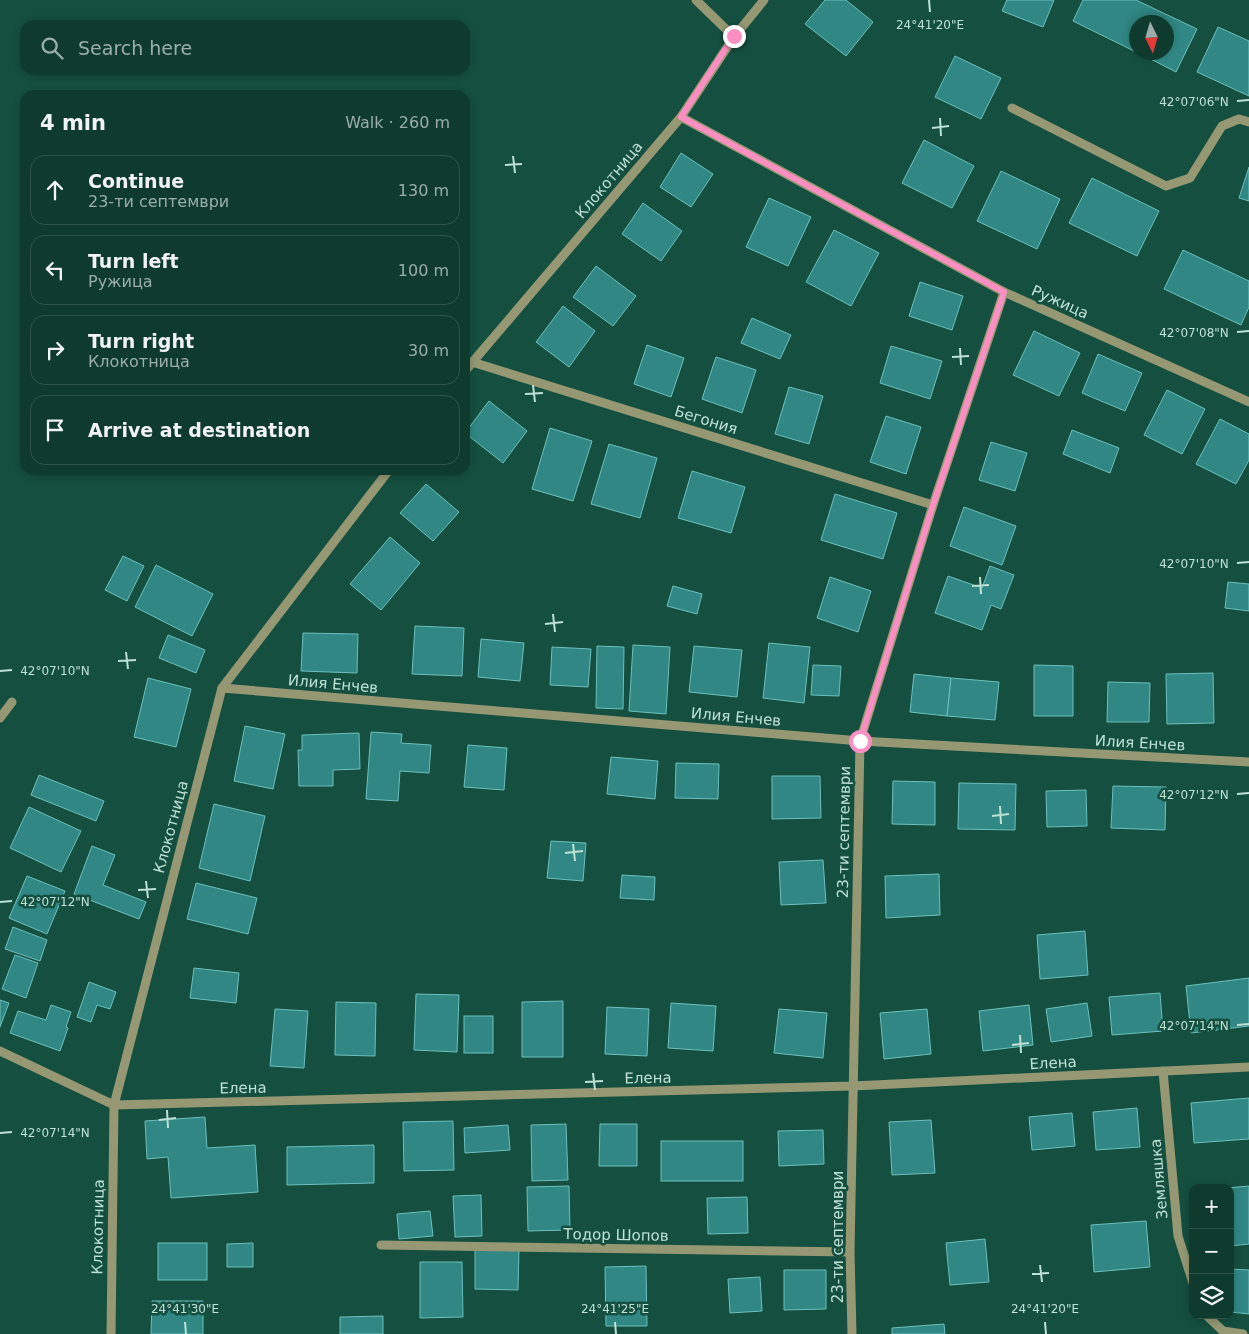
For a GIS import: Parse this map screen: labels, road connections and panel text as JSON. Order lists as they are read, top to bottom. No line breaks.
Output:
{"streets":{"street":["Клокотница","Ружица","Бегония","Илия Енчев","23-ти септември","Елена","Земляшка","Тодор Шопов"]},"crossings":[["Клокотница","Ружица"],["Клокотница","Бегония"],["Клокотница","Илия Енчев"],["Клокотница","Елена"],["Ружица","23-ти септември"],["Бегония","23-ти септември"],["Илия Енчев","23-ти септември"],["23-ти септември","Елена"],["23-ти септември","Тодор Шопов"],["Елена","Земляшка"]],"north":"bottom","page":{"search":"Search here","heading":["4 min","Walk · 260 m"],"list":[["Continue","23-ти септември","130 m"],["Turn left","Ружица","100 m"],["Turn right","Клокотница","30 m"],"Arrive at destination"],"map_buttons":["+","−"]},"coordinates":["24°41'20\"E","42°07'06\"N","42°07'08\"N","42°07'10\"N","42°07'12\"N","42°07'14\"N","24°41'30\"E","24°41'25\"E"]}
